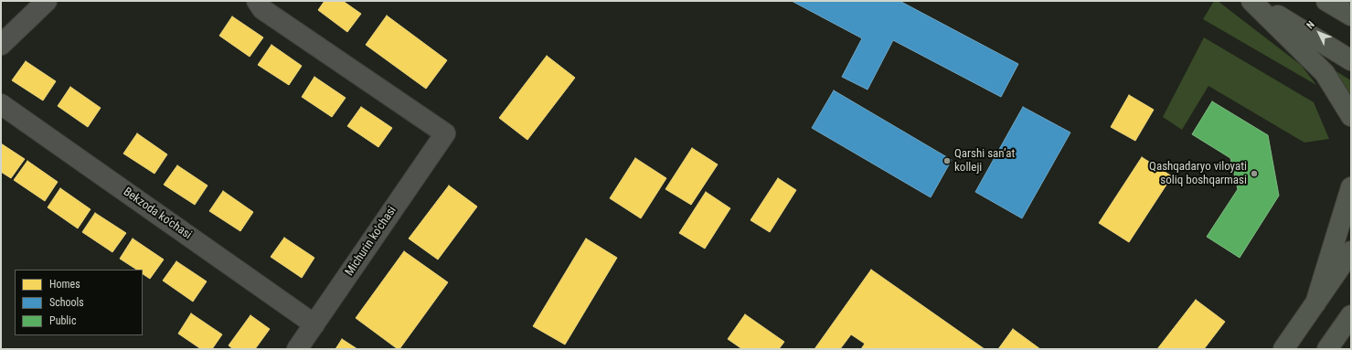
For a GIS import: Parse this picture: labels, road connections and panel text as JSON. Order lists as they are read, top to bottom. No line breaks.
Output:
{"streets":{"street":["Bekzoda ko'chasi","Michurin ko'chasi"]},"crossings":[["Bekzoda ko'chasi","Michurin ko'chasi"]],"places":["Qarshi san’at kolleji","Qashqadaryo viloyati soliq boshqarmasi"],"legend":["Homes","Schools","Public"],"north":"top left"}
